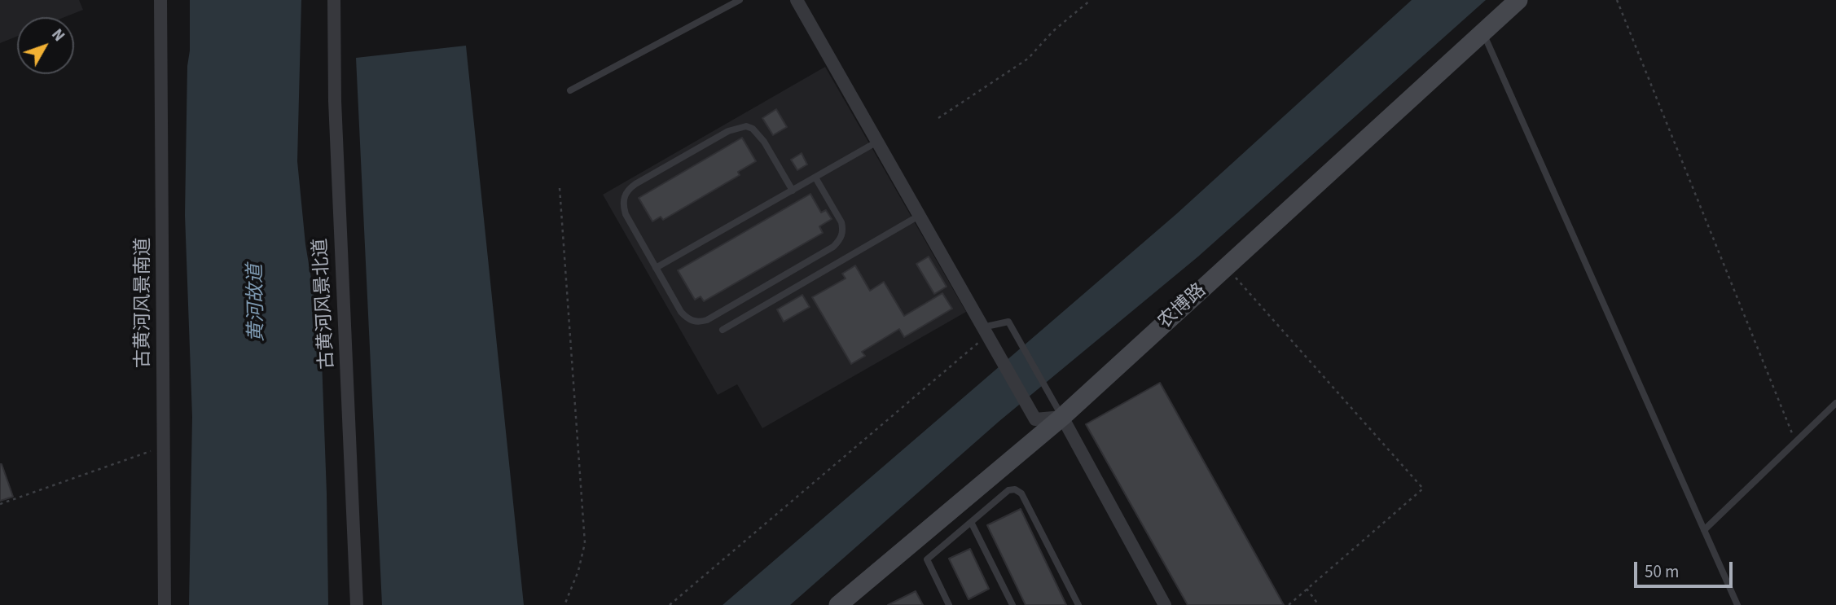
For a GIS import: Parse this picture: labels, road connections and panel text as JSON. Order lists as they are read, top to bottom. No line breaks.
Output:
{"streets":{"street":["古黄河风景南道","古黄河风景北道","农博路"]},"water":["黄河故道"],"scale_bar":"50 m","north":"top right"}
